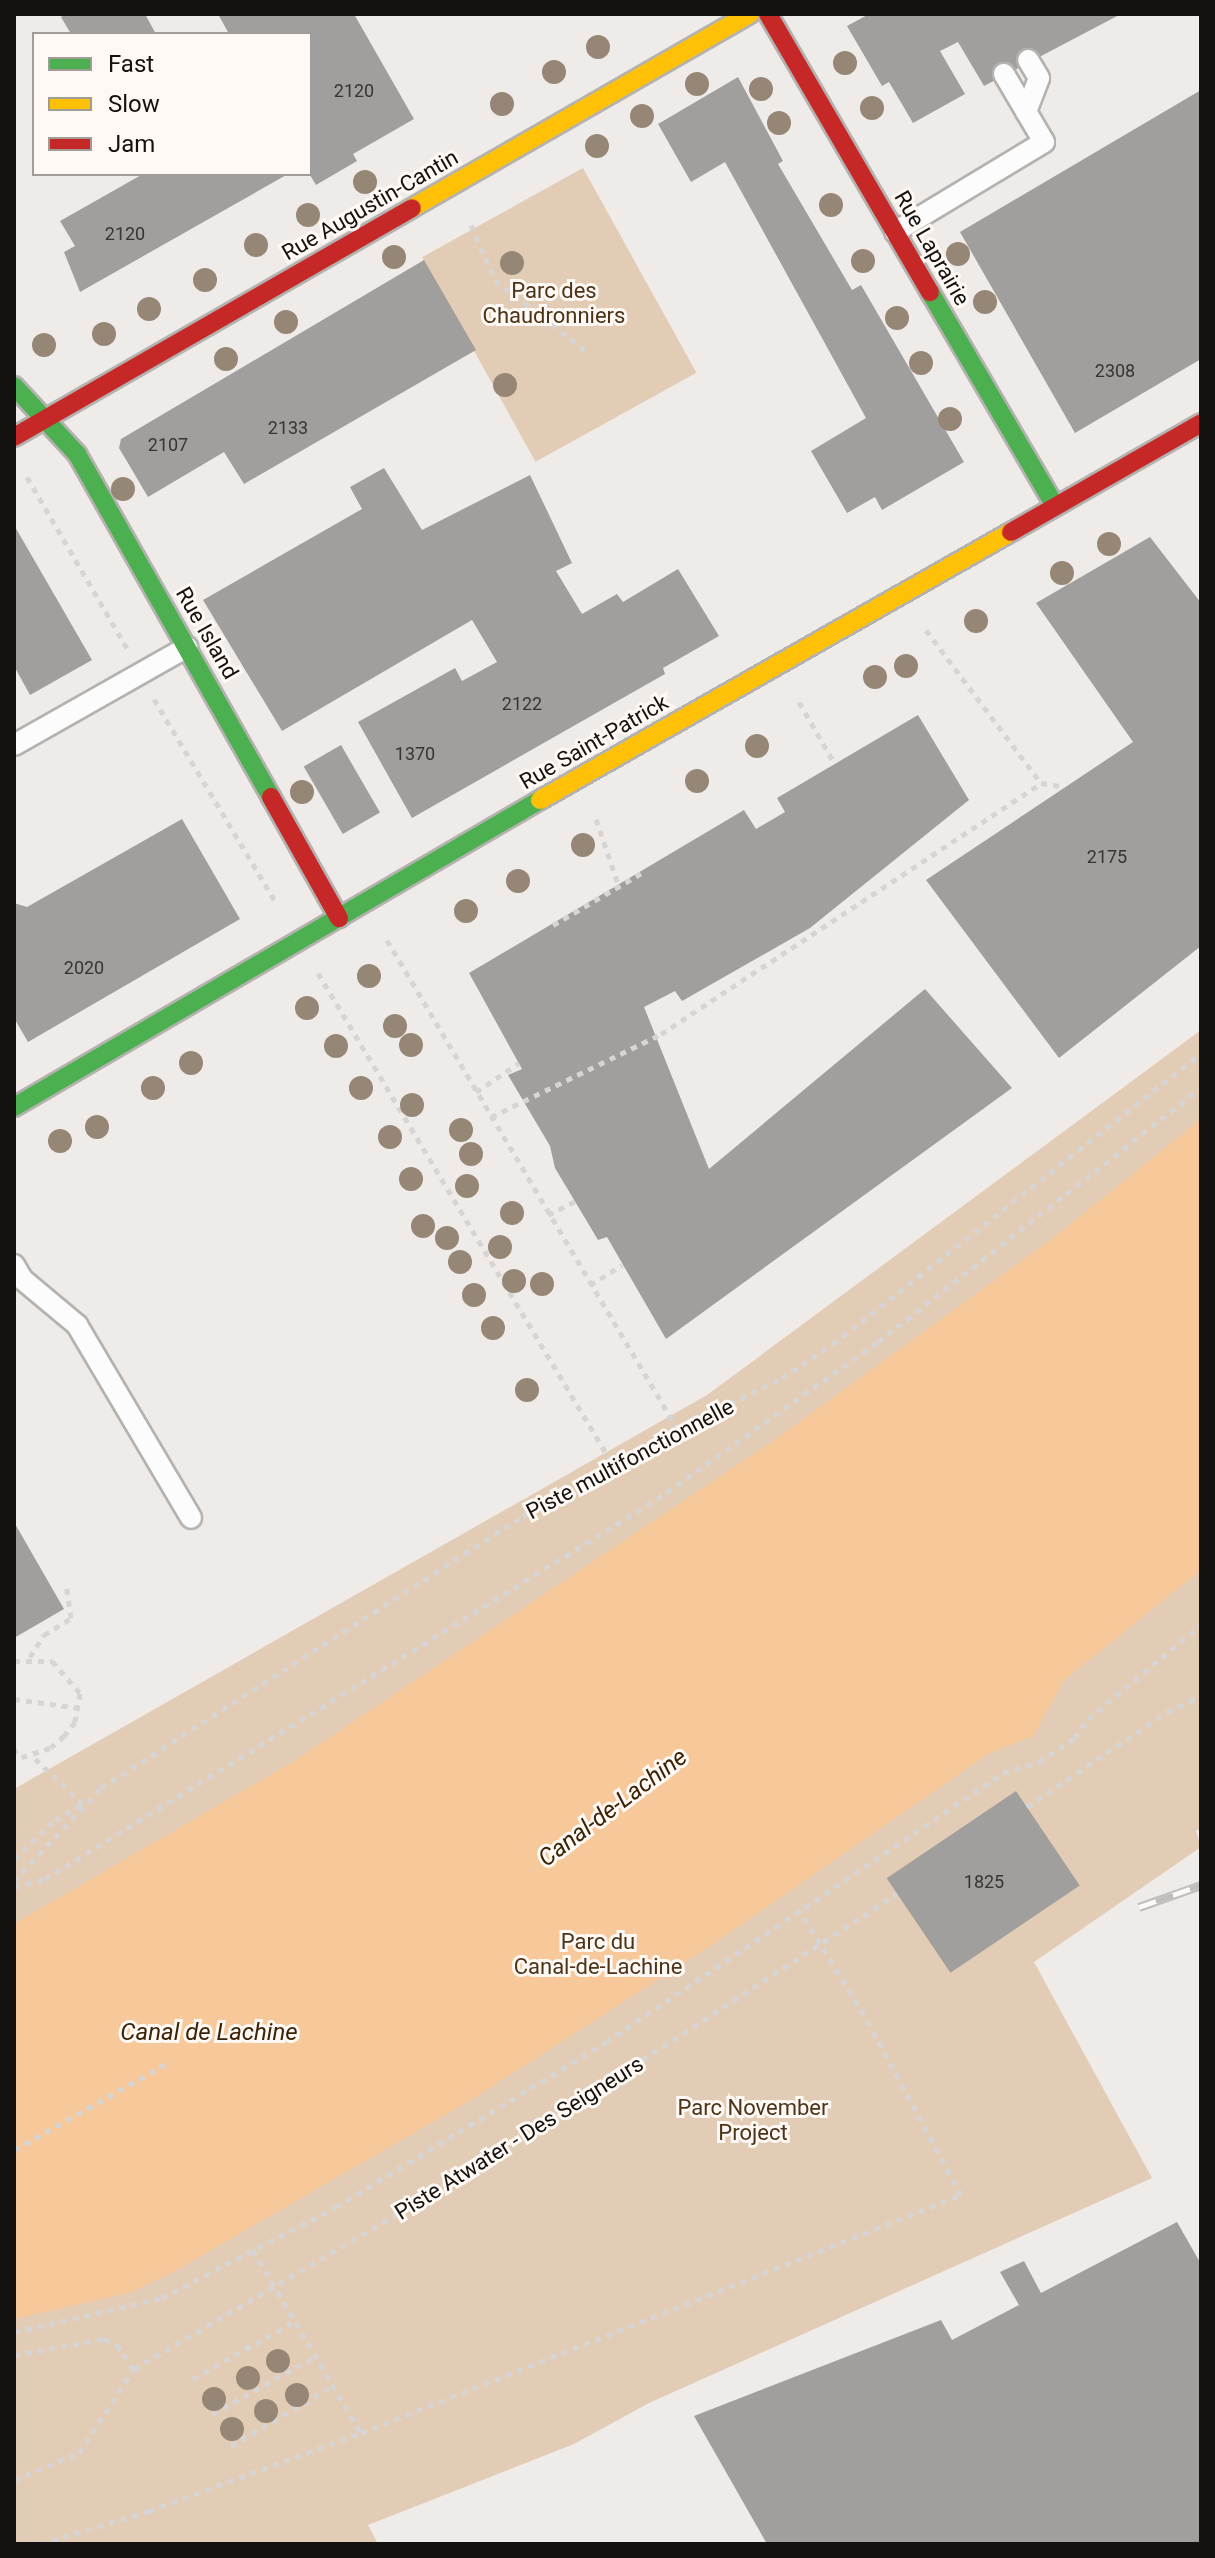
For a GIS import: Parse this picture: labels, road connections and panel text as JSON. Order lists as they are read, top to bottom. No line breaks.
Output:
{"streets":{"street":["Rue Augustin-Cantin","Rue Laprairie","Rue Island","Rue Saint-Patrick"],"path":["Piste multifonctionnelle","Piste Atwater - Des Seigneurs"]},"crossings":[["Rue Augustin-Cantin","Rue Island"],["Rue Laprairie","Rue Saint-Patrick"],["Rue Island","Rue Saint-Patrick"]],"water":["Canal-de-Lachine","Canal de Lachine"],"parks":["Parc des Chaudronniers","Parc du Canal-de-Lachine","Parc November Project"],"house_numbers":["2120","2120","2308","2133","2107","2122","1370","2175","2020","1825"],"legend":["Fast","Slow","Jam"]}
